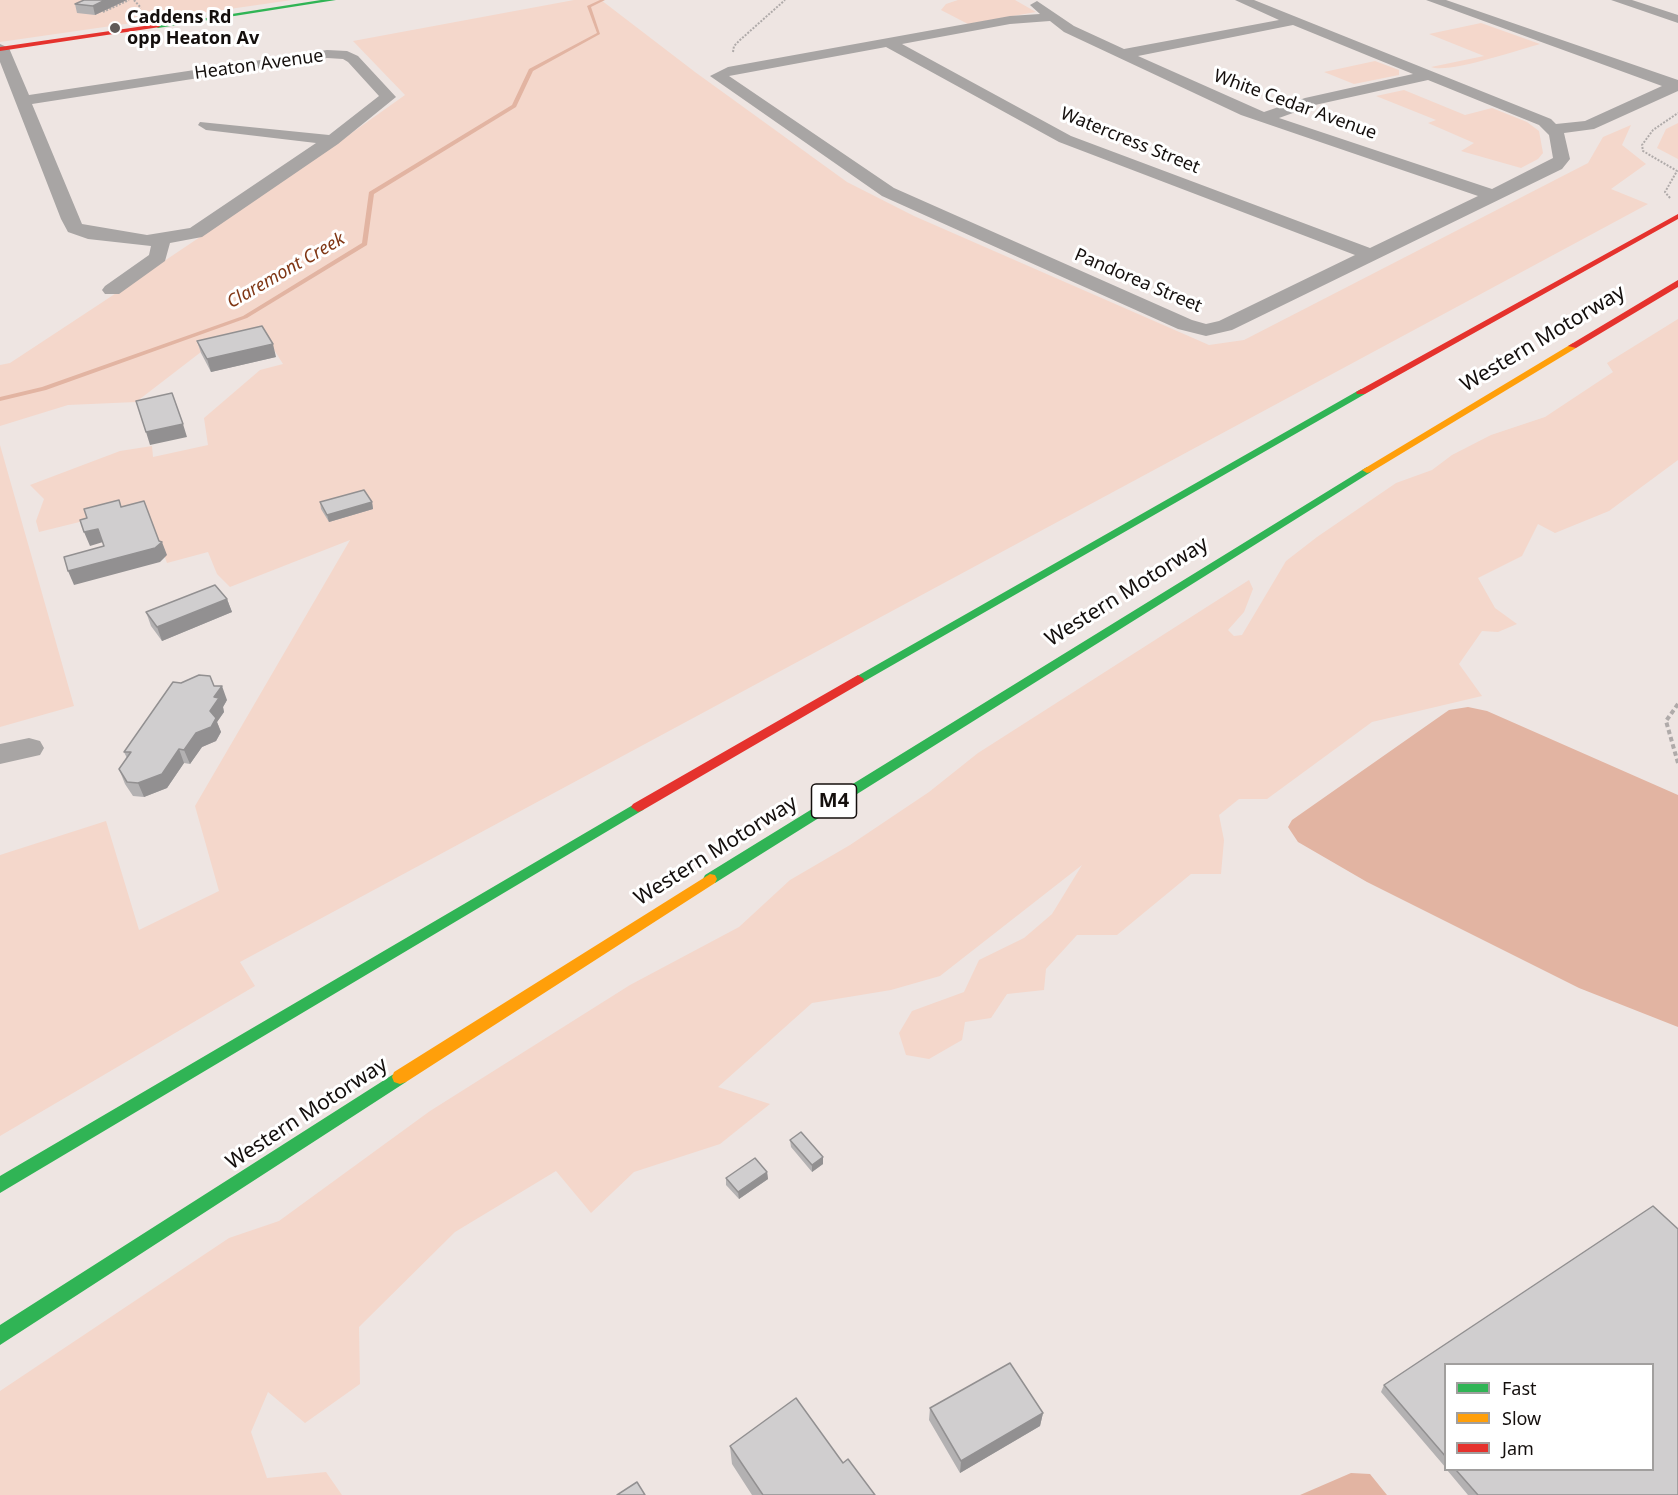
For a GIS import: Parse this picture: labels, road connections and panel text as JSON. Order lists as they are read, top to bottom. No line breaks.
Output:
{"streets":{"main road":["Western Motorway","M4"],"street":["Heaton Avenue","White Cedar Avenue","Watercress Street","Pandorea Street"]},"crossings":[["White Cedar Avenue","Pandorea Street"],["Watercress Street","Pandorea Street"]],"water":["Claremont Creek"],"places":["Caddens Rd opp Heaton Av"],"legend":["Fast","Slow","Jam"]}
